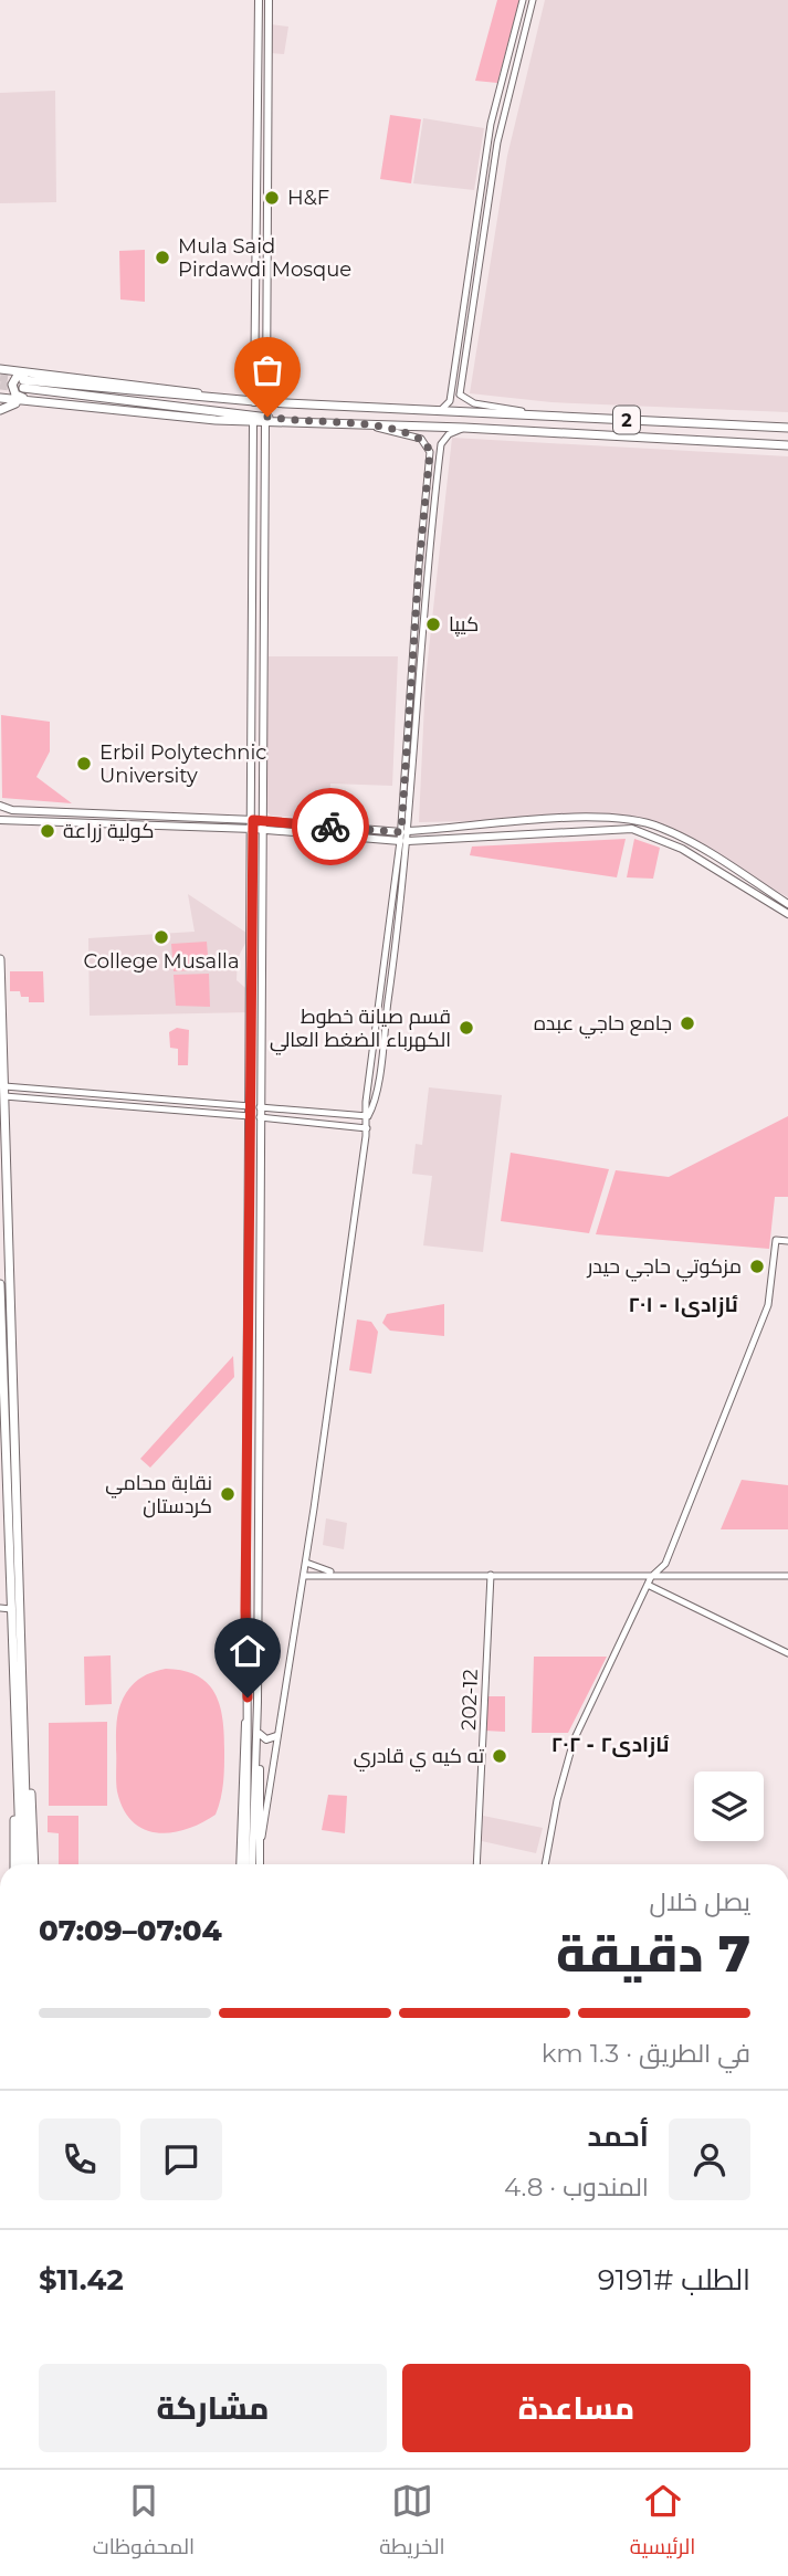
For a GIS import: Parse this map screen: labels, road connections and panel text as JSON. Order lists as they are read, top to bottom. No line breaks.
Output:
{"streets":{"highway":["2"],"street":["202-12"]},"districts":["ئازادی١ - ٢٠١","ئازادی٢ - ٢٠٢"],"places":["H&F","Mula Said Pirdawdi Mosque","كيپا","Erbil Polytechnic University","كولية زراعة","College Musalla","جامع حاجي عبده","قسم صيانة خطوط الكهرباء الضغط العالي","مزكوتي حاجي حيدر","نقابة محامي كردستان","ته كيه ي قادري"],"page":{"heading":["7 دقيقة","يصل خلال","07:04–07:09"],"panel":["أحمد","المندوب · 4.8","الطلب #9191","$11.42"],"bar":"في الطريق · 1.3 km","buttons":["مساعدة","مشاركة"],"tabs":["الرئيسية","الخريطة","المحفوظات"]}}
